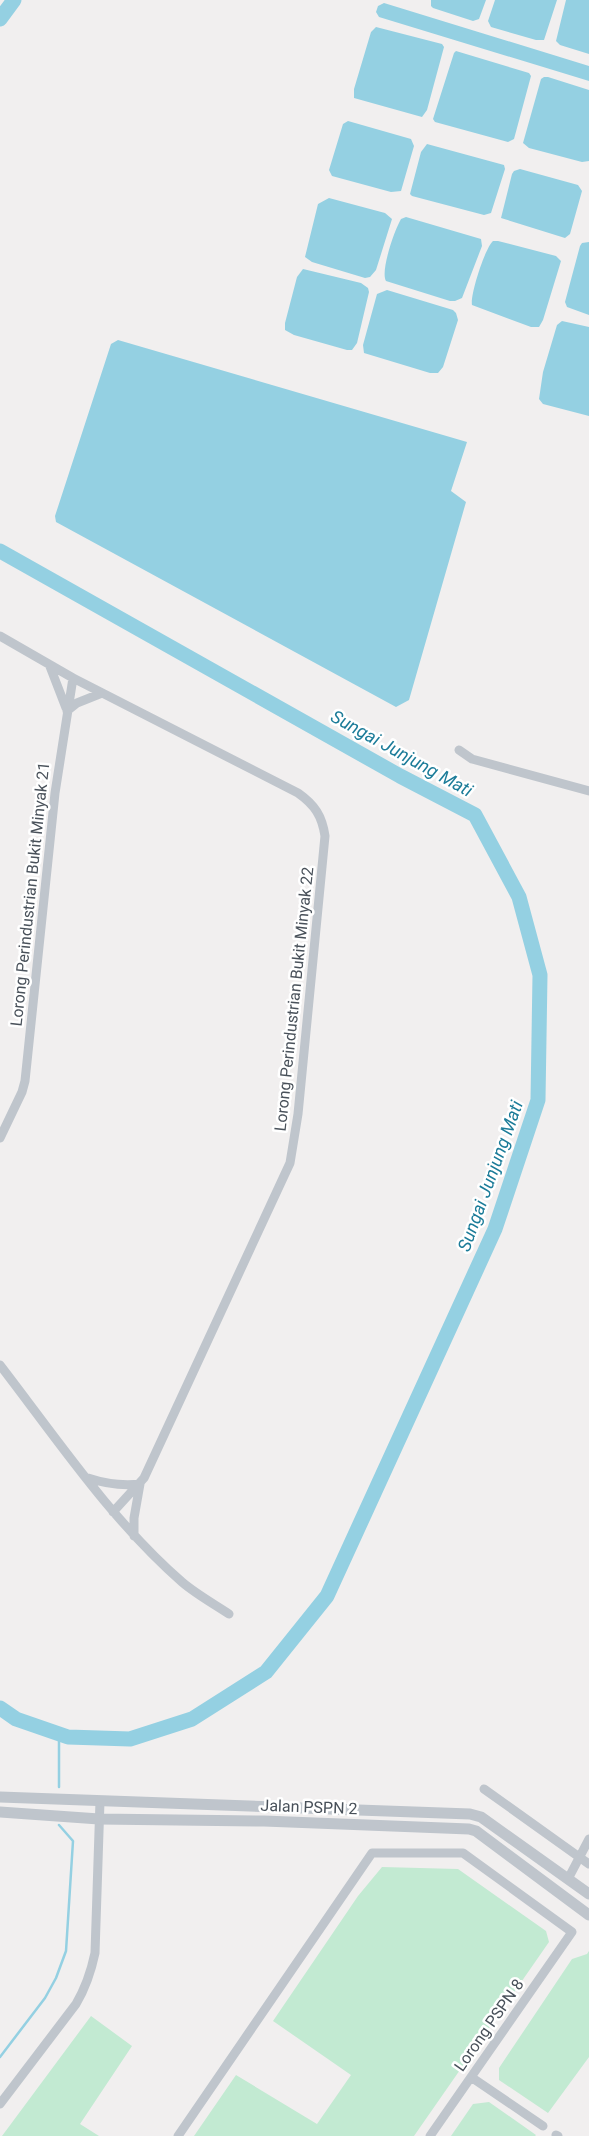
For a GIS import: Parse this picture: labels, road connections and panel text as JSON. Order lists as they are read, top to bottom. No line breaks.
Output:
{"streets":{"street":["Lorong Perindustrian Bukit Minyak 21","Lorong Perindustrian Bukit Minyak 22","Jalan PSPN 2","Lorong PSPN 8"]},"crossings":[["Lorong Perindustrian Bukit Minyak 21","Lorong Perindustrian Bukit Minyak 22"]],"water":["Sungai Junjung Mati"]}
